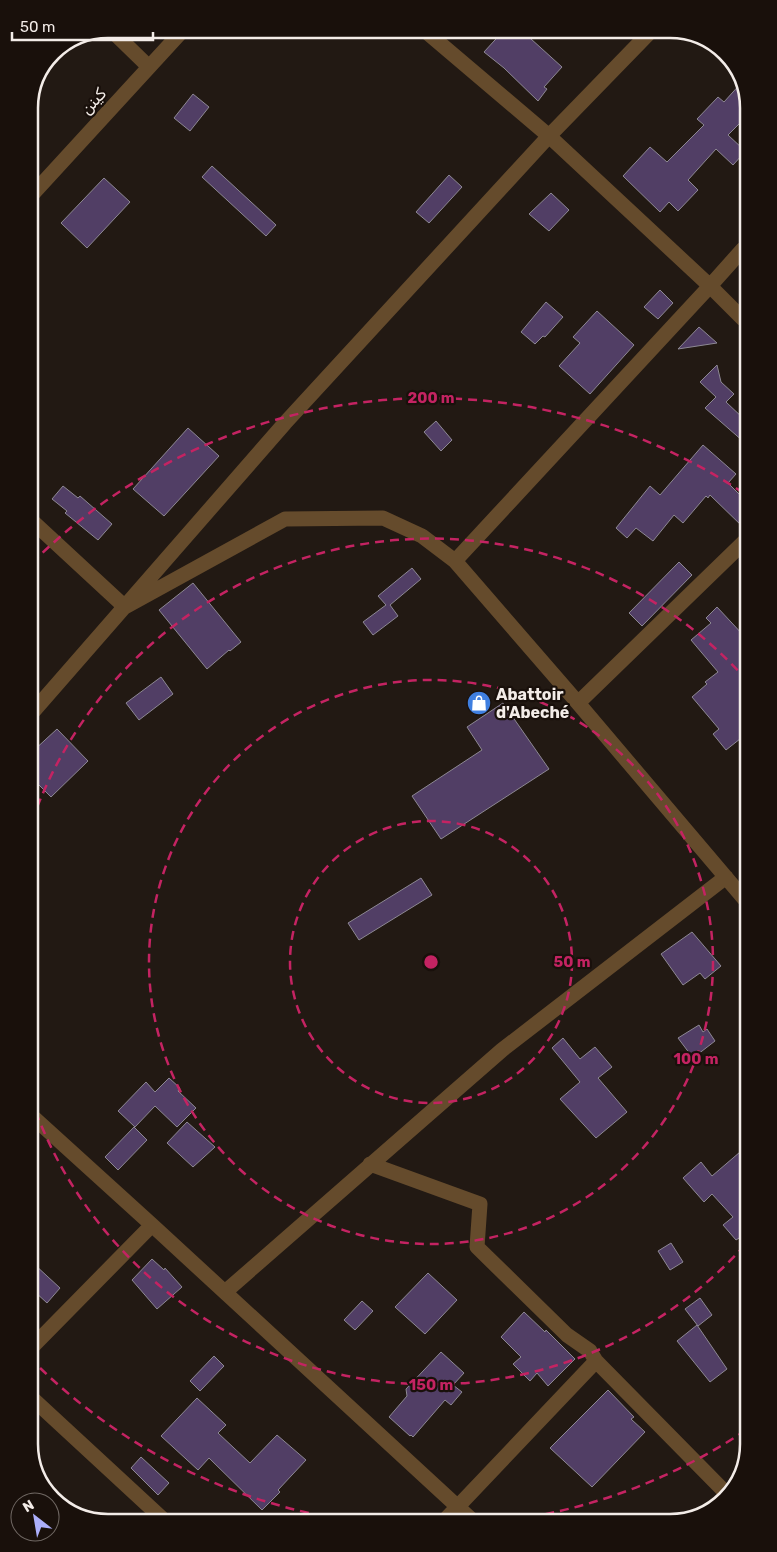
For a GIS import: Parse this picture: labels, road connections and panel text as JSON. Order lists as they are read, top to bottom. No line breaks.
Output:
{"streets":{"street":["كينن"]},"places":{"shop":["Abattoir d'Abeché"]},"scale_bar":"50 m","north":"top left","rings":["200 m","50 m","100 m","150 m"]}
